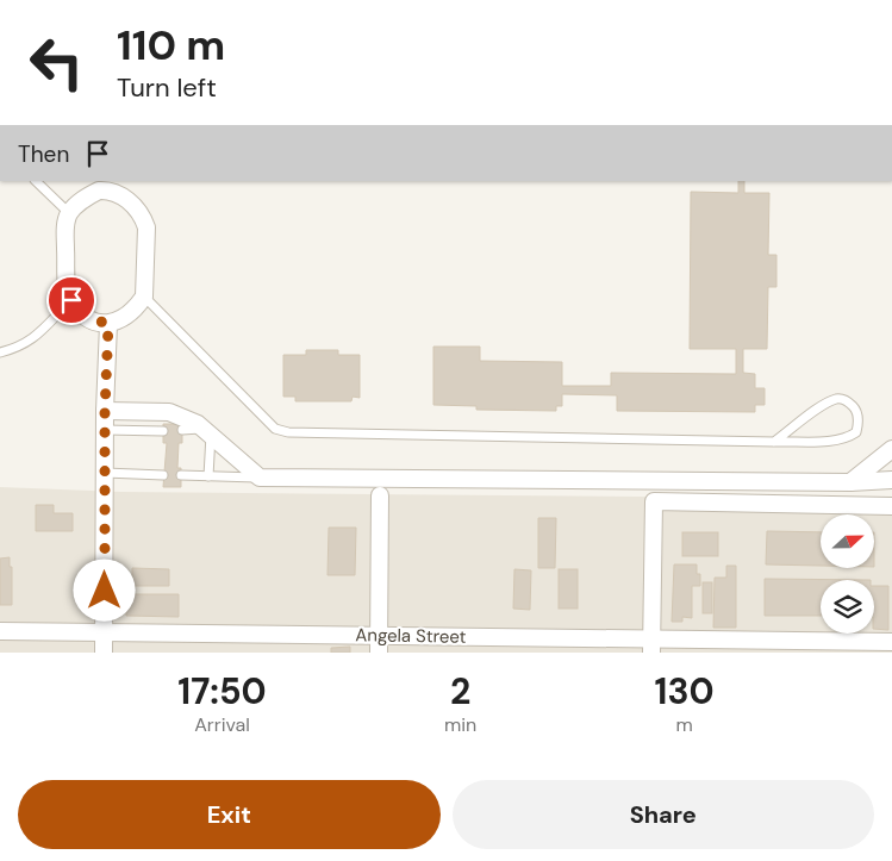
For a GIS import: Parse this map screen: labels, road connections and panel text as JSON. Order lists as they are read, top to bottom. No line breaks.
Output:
{"streets":{"street":["Angela Street"]},"north":"right","page":{"turn":["110 m","Turn left"],"then":"Then","eta":["17:50","Arrival","2","min","130","m"],"buttons":["Exit","Share"]}}
